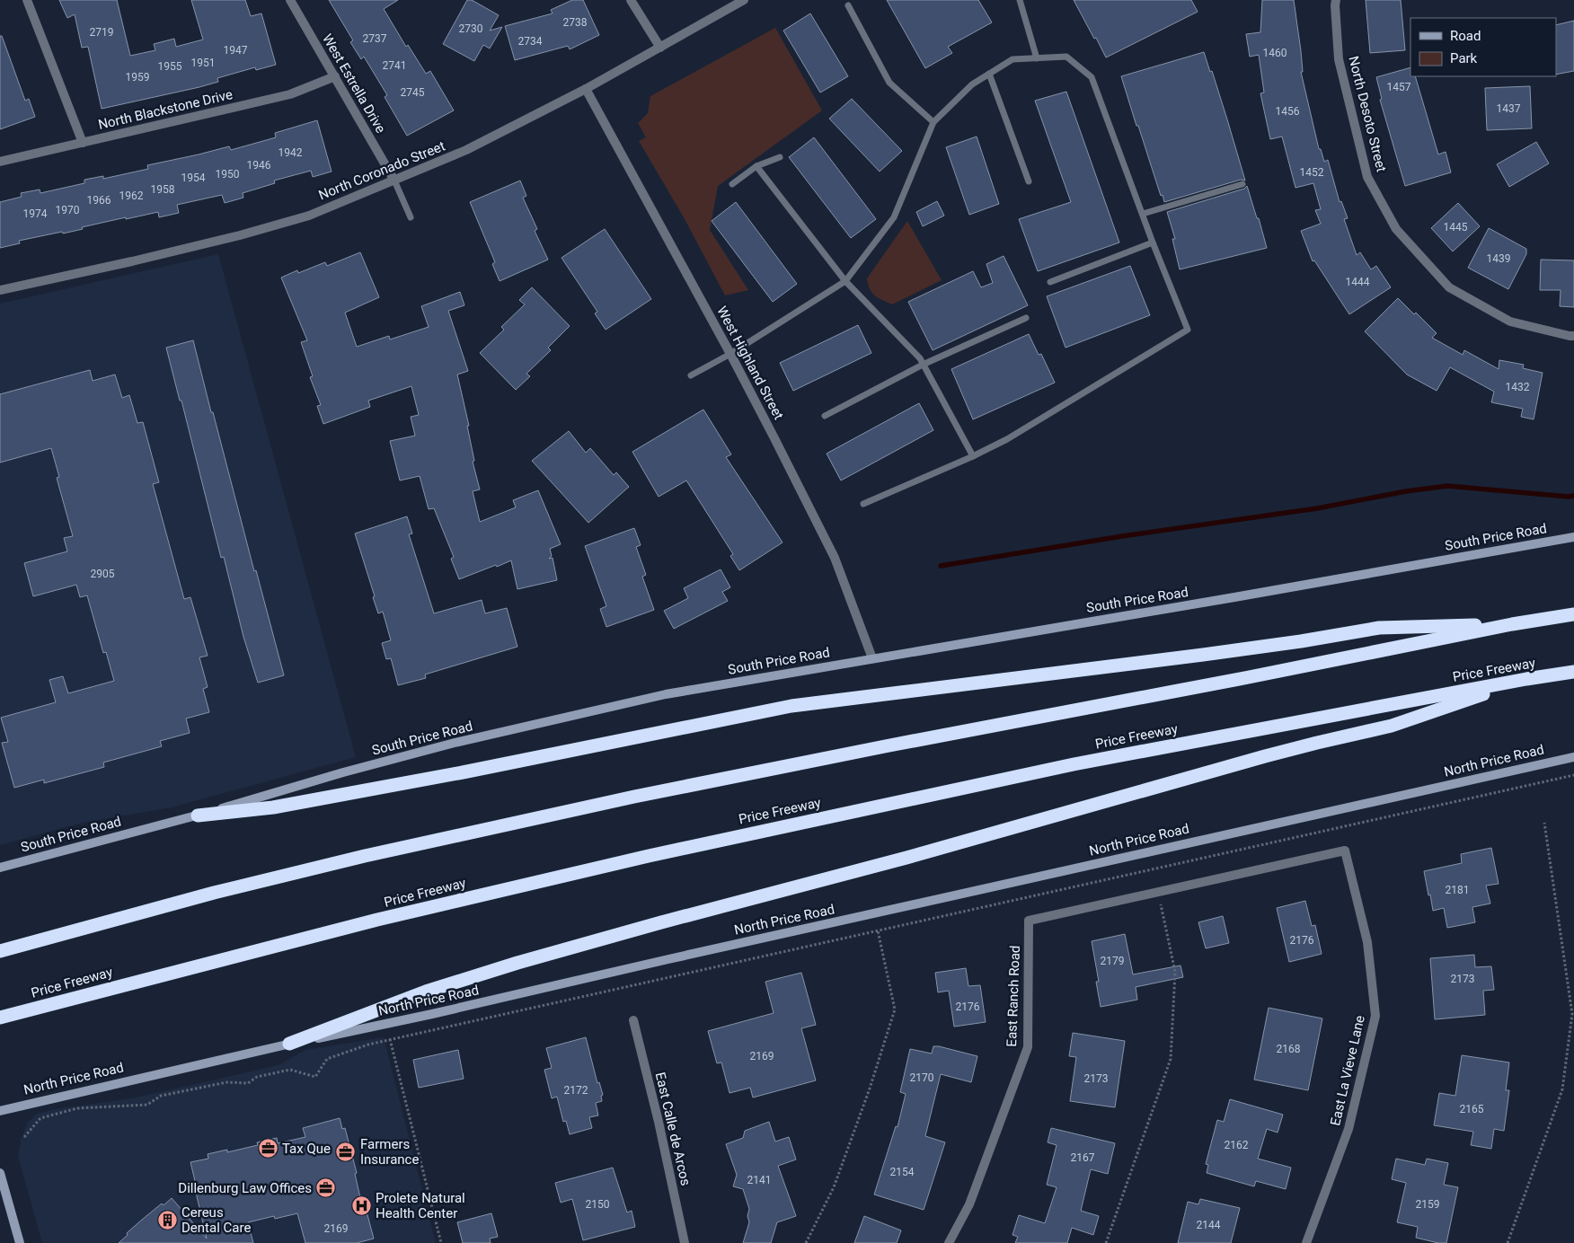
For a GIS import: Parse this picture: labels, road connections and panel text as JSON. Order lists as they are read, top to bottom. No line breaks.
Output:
{"streets":{"highway":["Price Freeway"],"main road":["South Price Road","North Price Road"],"street":["West Estrella Drive","North Blackstone Drive","North Desoto Street","North Coronado Street","West Highland Street","East Ranch Road","East La Vieve Lane","East Calle de Arcos"]},"crossings":[["West Estrella Drive","North Blackstone Drive"],["West Estrella Drive","North Coronado Street"],["North Coronado Street","West Highland Street"],["West Highland Street","South Price Road"],["East Ranch Road","East La Vieve Lane"]],"places":{"office":["Tax Que","Farmers Insurance","Dillenburg Law Offices"],"hospital":["Prolete Natural Health Center"],"building":["Cereus Dental Care"]},"house_numbers":["2738","2730","2719","2737","2734","1947","1460","1951","2741","1955","1959","1457","2745","1437","1456","1942","1946","1452","1950","1954","1958","1962","1966","1970","1974","1445","1439","1444","1432","2905","2181","2176","2179","2173","2176","2168","2169","2170","2173","2172","2165","2162","2167","2154","2141","2150","2159","2144","2169"],"legend":["Road","Park"]}
